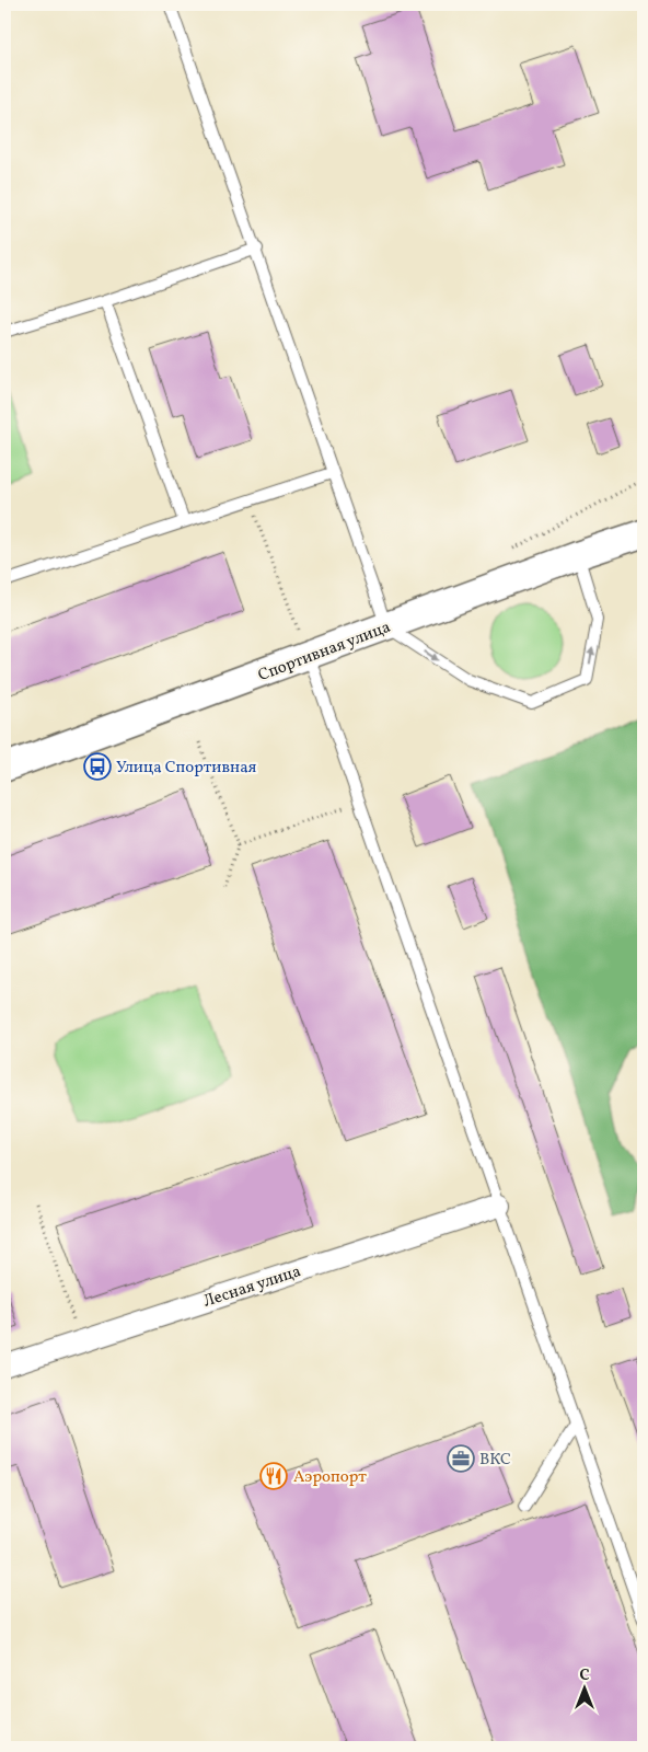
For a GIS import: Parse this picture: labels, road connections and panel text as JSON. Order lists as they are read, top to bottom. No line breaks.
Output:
{"streets":{"street":["Спортивная улица","Лесная улица"]},"places":{"bus stop":["Улица Спортивная"],"office":["ВКС"],"restaurant":["Аэропорт"]},"north":"top"}
